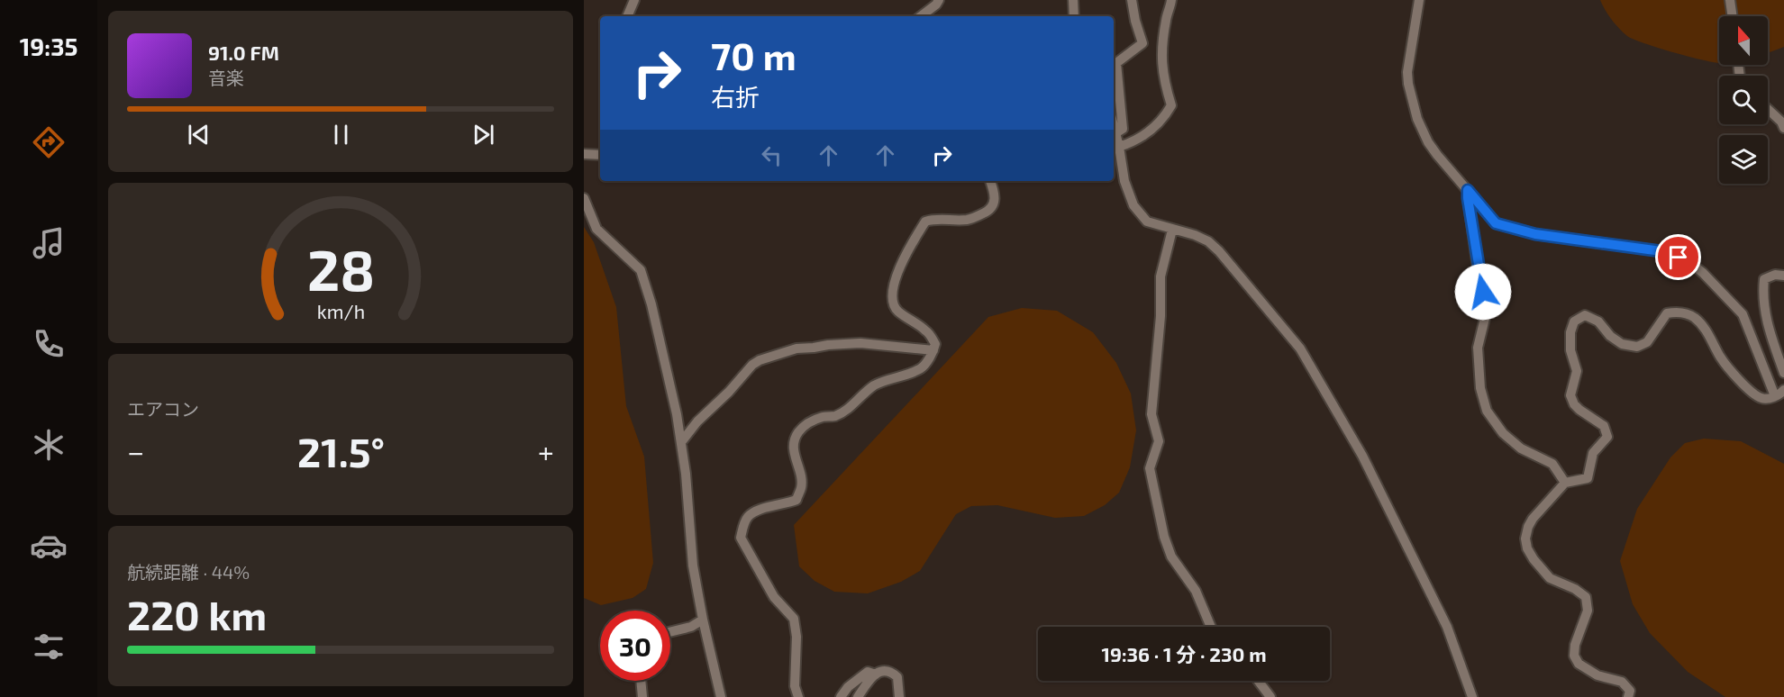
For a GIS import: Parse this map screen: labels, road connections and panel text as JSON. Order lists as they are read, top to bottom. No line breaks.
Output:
{"north":"top","page":{"tabs":"19:35","turn":["70 m","右折"],"song":["91.0 FM","音楽"],"tile":["エアコン",["航続距離 · 44%","220 km"]],"heat":["−","21.5°","+"],"limit":"30","trip":"19:36 · 1 分 · 230 m","gauge":["28","km/h"]}}
